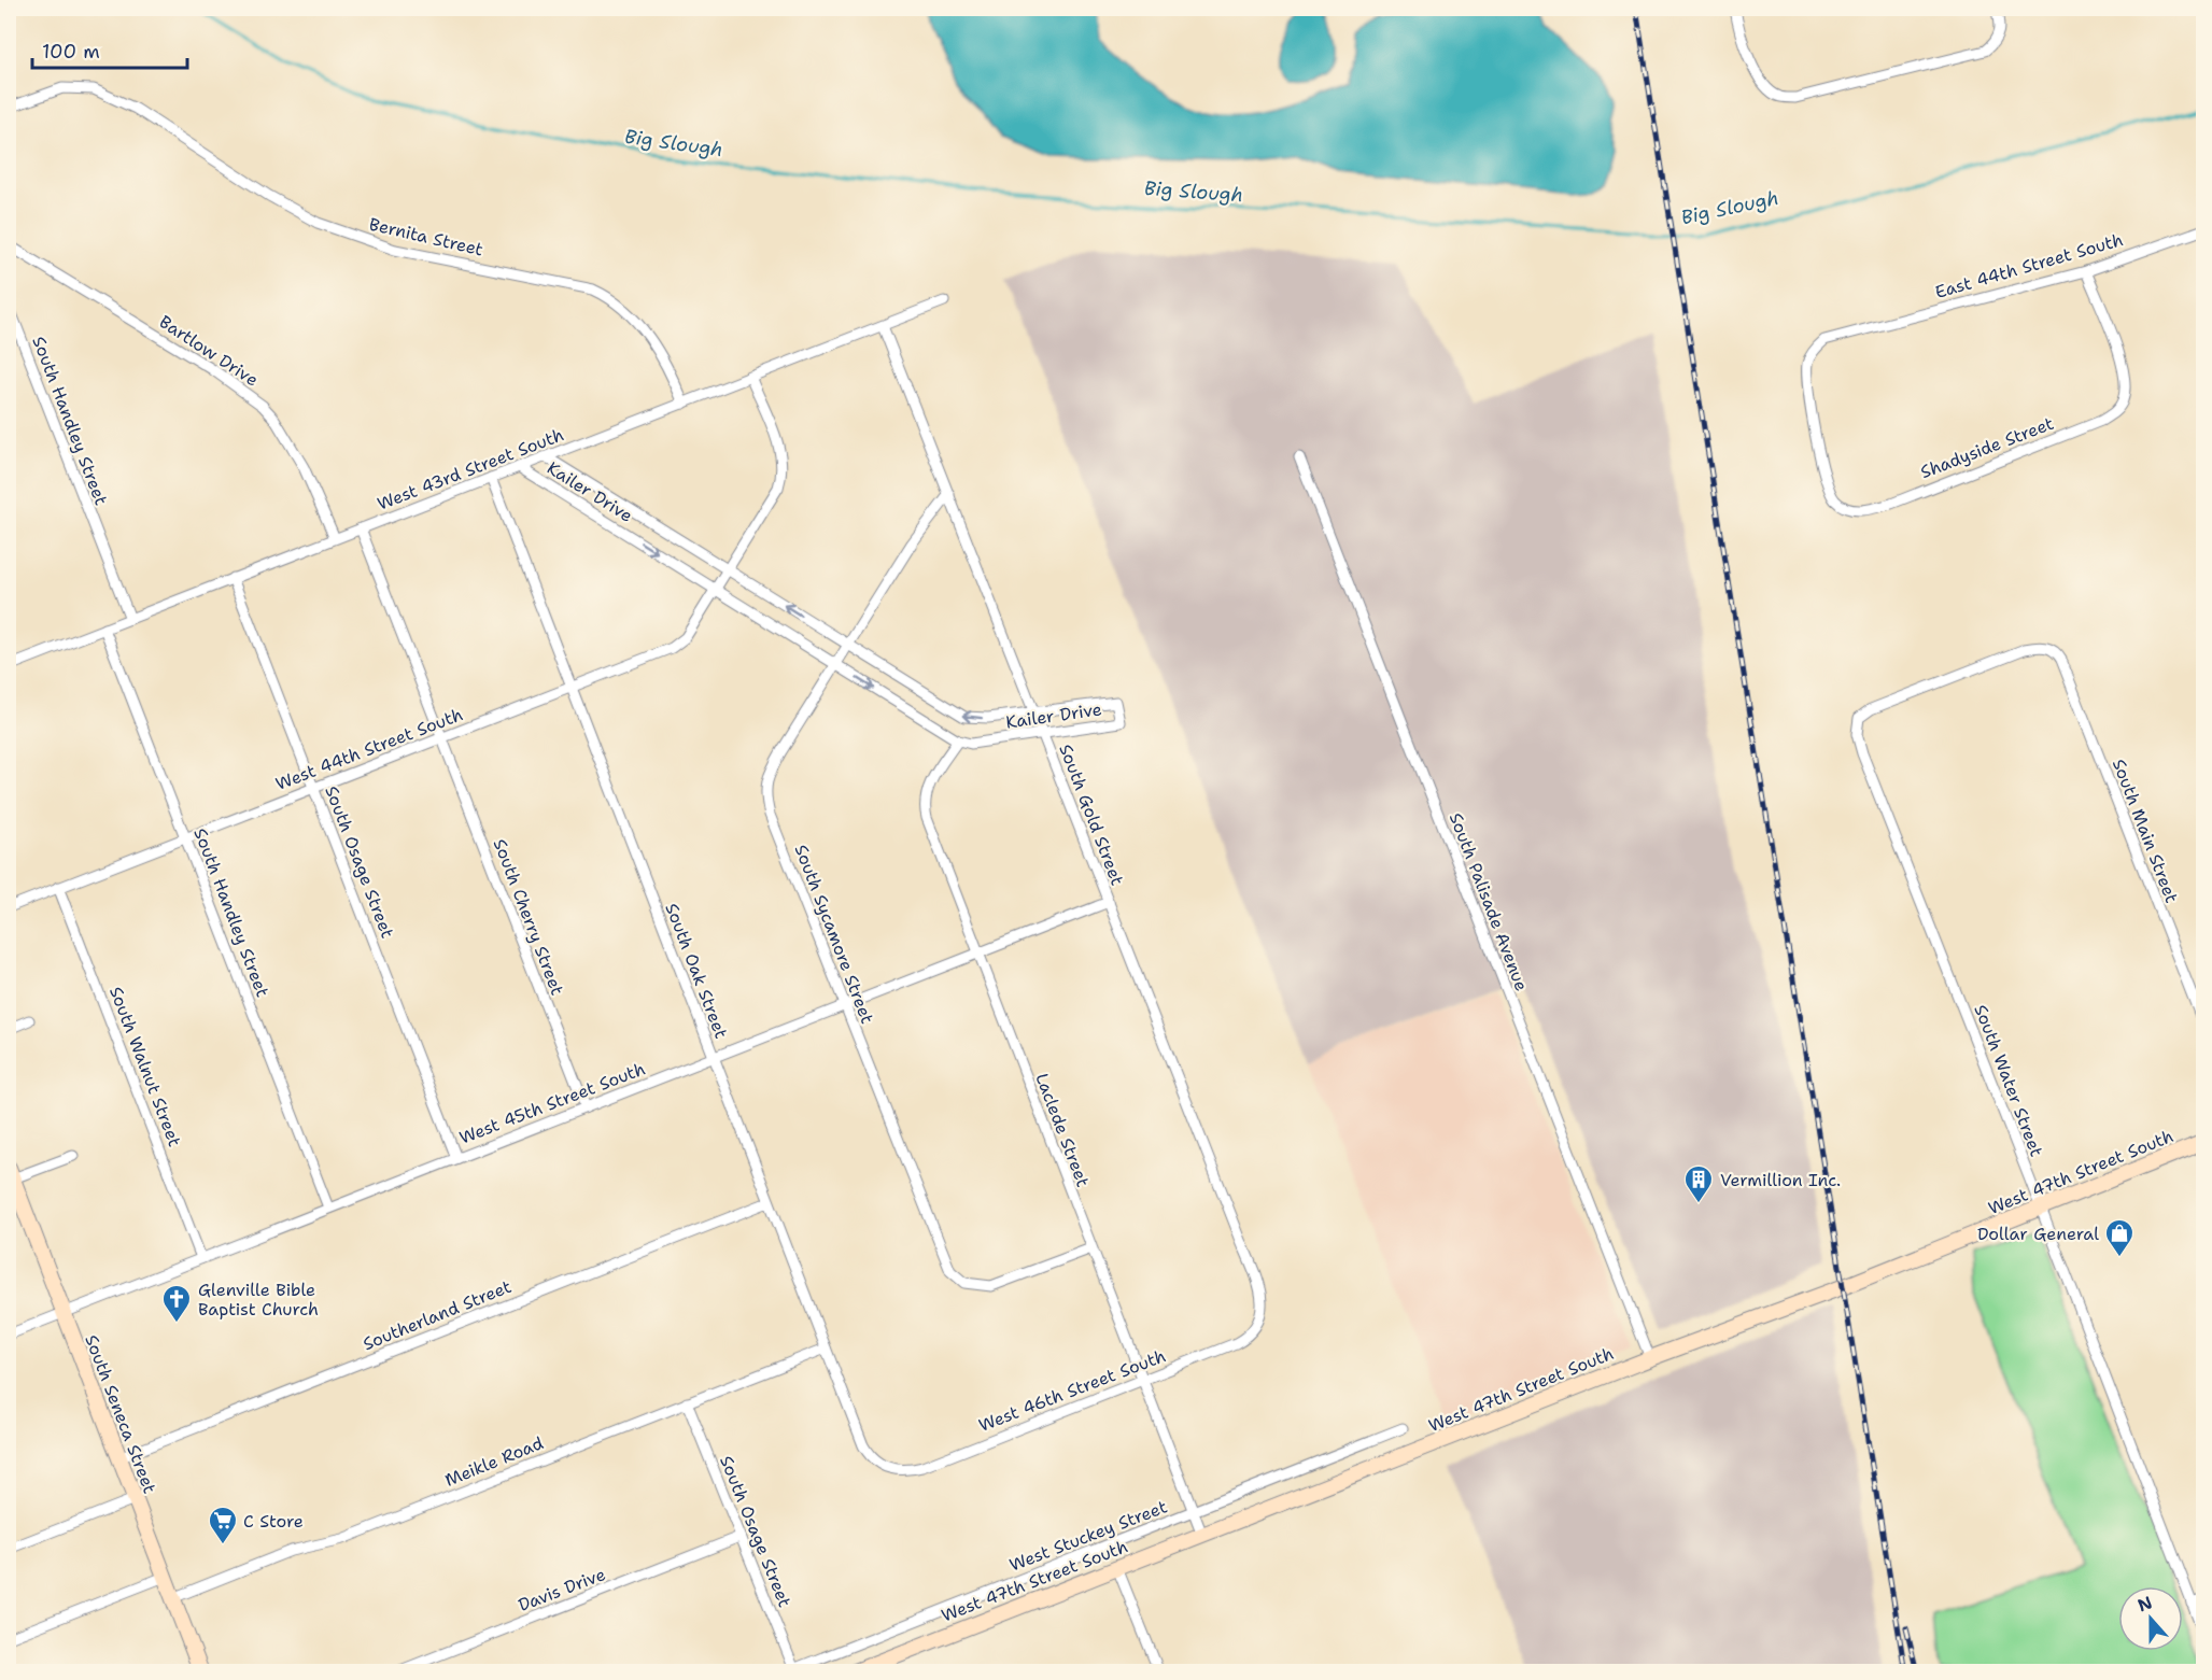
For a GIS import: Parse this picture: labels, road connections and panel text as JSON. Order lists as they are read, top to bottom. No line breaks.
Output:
{"streets":{"street":["Bernita Street","East 44th Street South","Bartlow Drive","South Handley Street","Shadyside Street","West 43rd Street South","Kailer Drive","West 44th Street South","South Gold Street","South Main Street","South Osage Street","South Palisade Avenue","South Cherry Street","South Sycamore Street","South Oak Street","South Walnut Street","South Water Street","West 45th Street South","Laclede Street","West 47th Street South","Southerland Street","West 46th Street South","South Seneca Street","Meikle Road","West Stuckey Street","Davis Drive"]},"crossings":[["Bernita Street","West 43rd Street South"],["East 44th Street South","Shadyside Street"],["Bartlow Drive","West 43rd Street South"],["South Handley Street","West 43rd Street South"],["South Handley Street","West 44th Street South"],["South Handley Street","West 45th Street South"],["West 43rd Street South","Kailer Drive"],["West 43rd Street South","South Gold Street"],["West 43rd Street South","South Osage Street"],["West 43rd Street South","South Cherry Street"],["West 43rd Street South","South Oak Street"],["Kailer Drive","West 44th Street South"],["Kailer Drive","South Gold Street"],["Kailer Drive","South Sycamore Street"],["Kailer Drive","Laclede Street"],["West 44th Street South","South Osage Street"],["West 44th Street South","South Cherry Street"],["West 44th Street South","South Oak Street"],["West 44th Street South","South Walnut Street"],["South Gold Street","South Sycamore Street"],["South Gold Street","West 45th Street South"],["South Gold Street","West 46th Street South"],["South Main Street","South Water Street"],["South Osage Street","West 45th Street South"],["South Osage Street","Meikle Road"],["South Osage Street","West Stuckey Street"],["South Osage Street","Davis Drive"],["South Palisade Avenue","West 47th Street South"],["South Cherry Street","West 45th Street South"],["South Sycamore Street","West 45th Street South"],["South Sycamore Street","Laclede Street"],["South Oak Street","West 45th Street South"],["South Oak Street","Southerland Street"],["South Oak Street","West 46th Street South"],["South Oak Street","Meikle Road"],["South Walnut Street","West 45th Street South"],["South Water Street","West 47th Street South"],["West 45th Street South","Laclede Street"],["West 45th Street South","South Seneca Street"],["Laclede Street","West 47th Street South"],["Laclede Street","West 46th Street South"],["Laclede Street","West Stuckey Street"],["Southerland Street","South Seneca Street"],["South Seneca Street","Meikle Road"]],"water":["Big Slough"],"places":{"building":["Vermillion Inc."],"shop":["Dollar General"],"church":["Glenville Bible Baptist Church"],"supermarket":["C Store"]},"scale_bar":"100 m","north":"top"}
